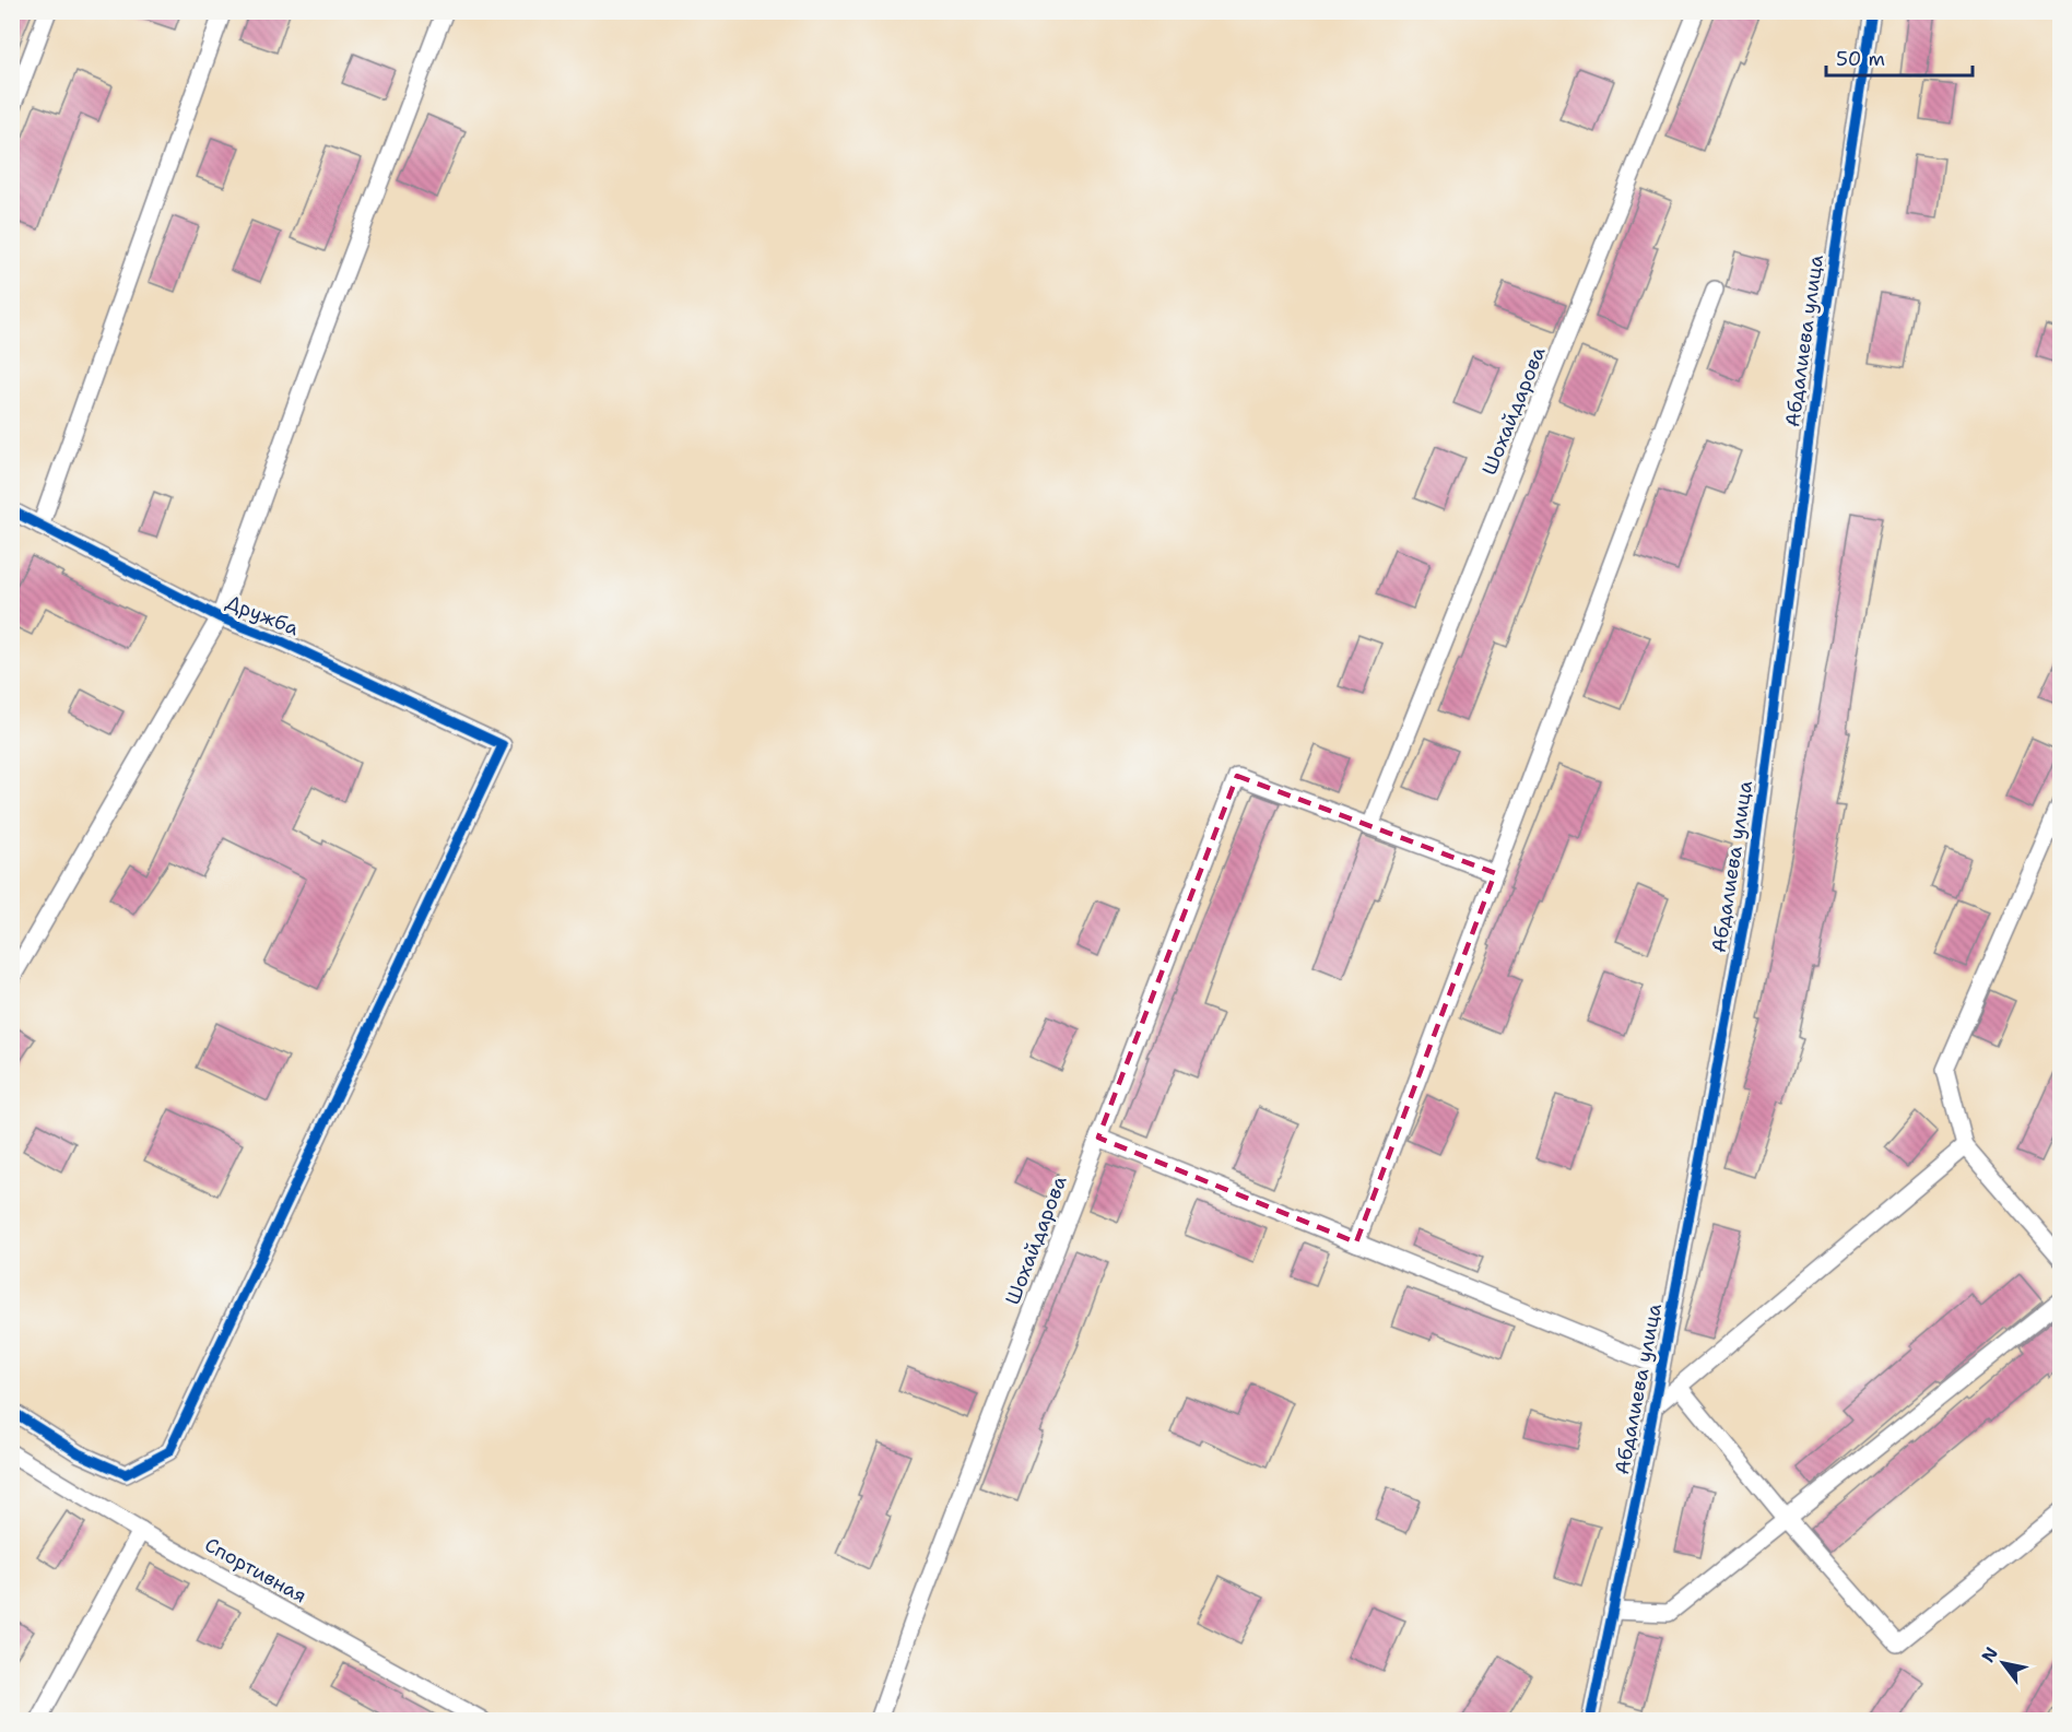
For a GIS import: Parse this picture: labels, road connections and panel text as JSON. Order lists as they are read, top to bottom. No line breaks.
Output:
{"streets":{"street":["Абдалиева улица","Шохайдарова","Дружба","Спортивная"]},"scale_bar":"50 m","north":"top left"}
